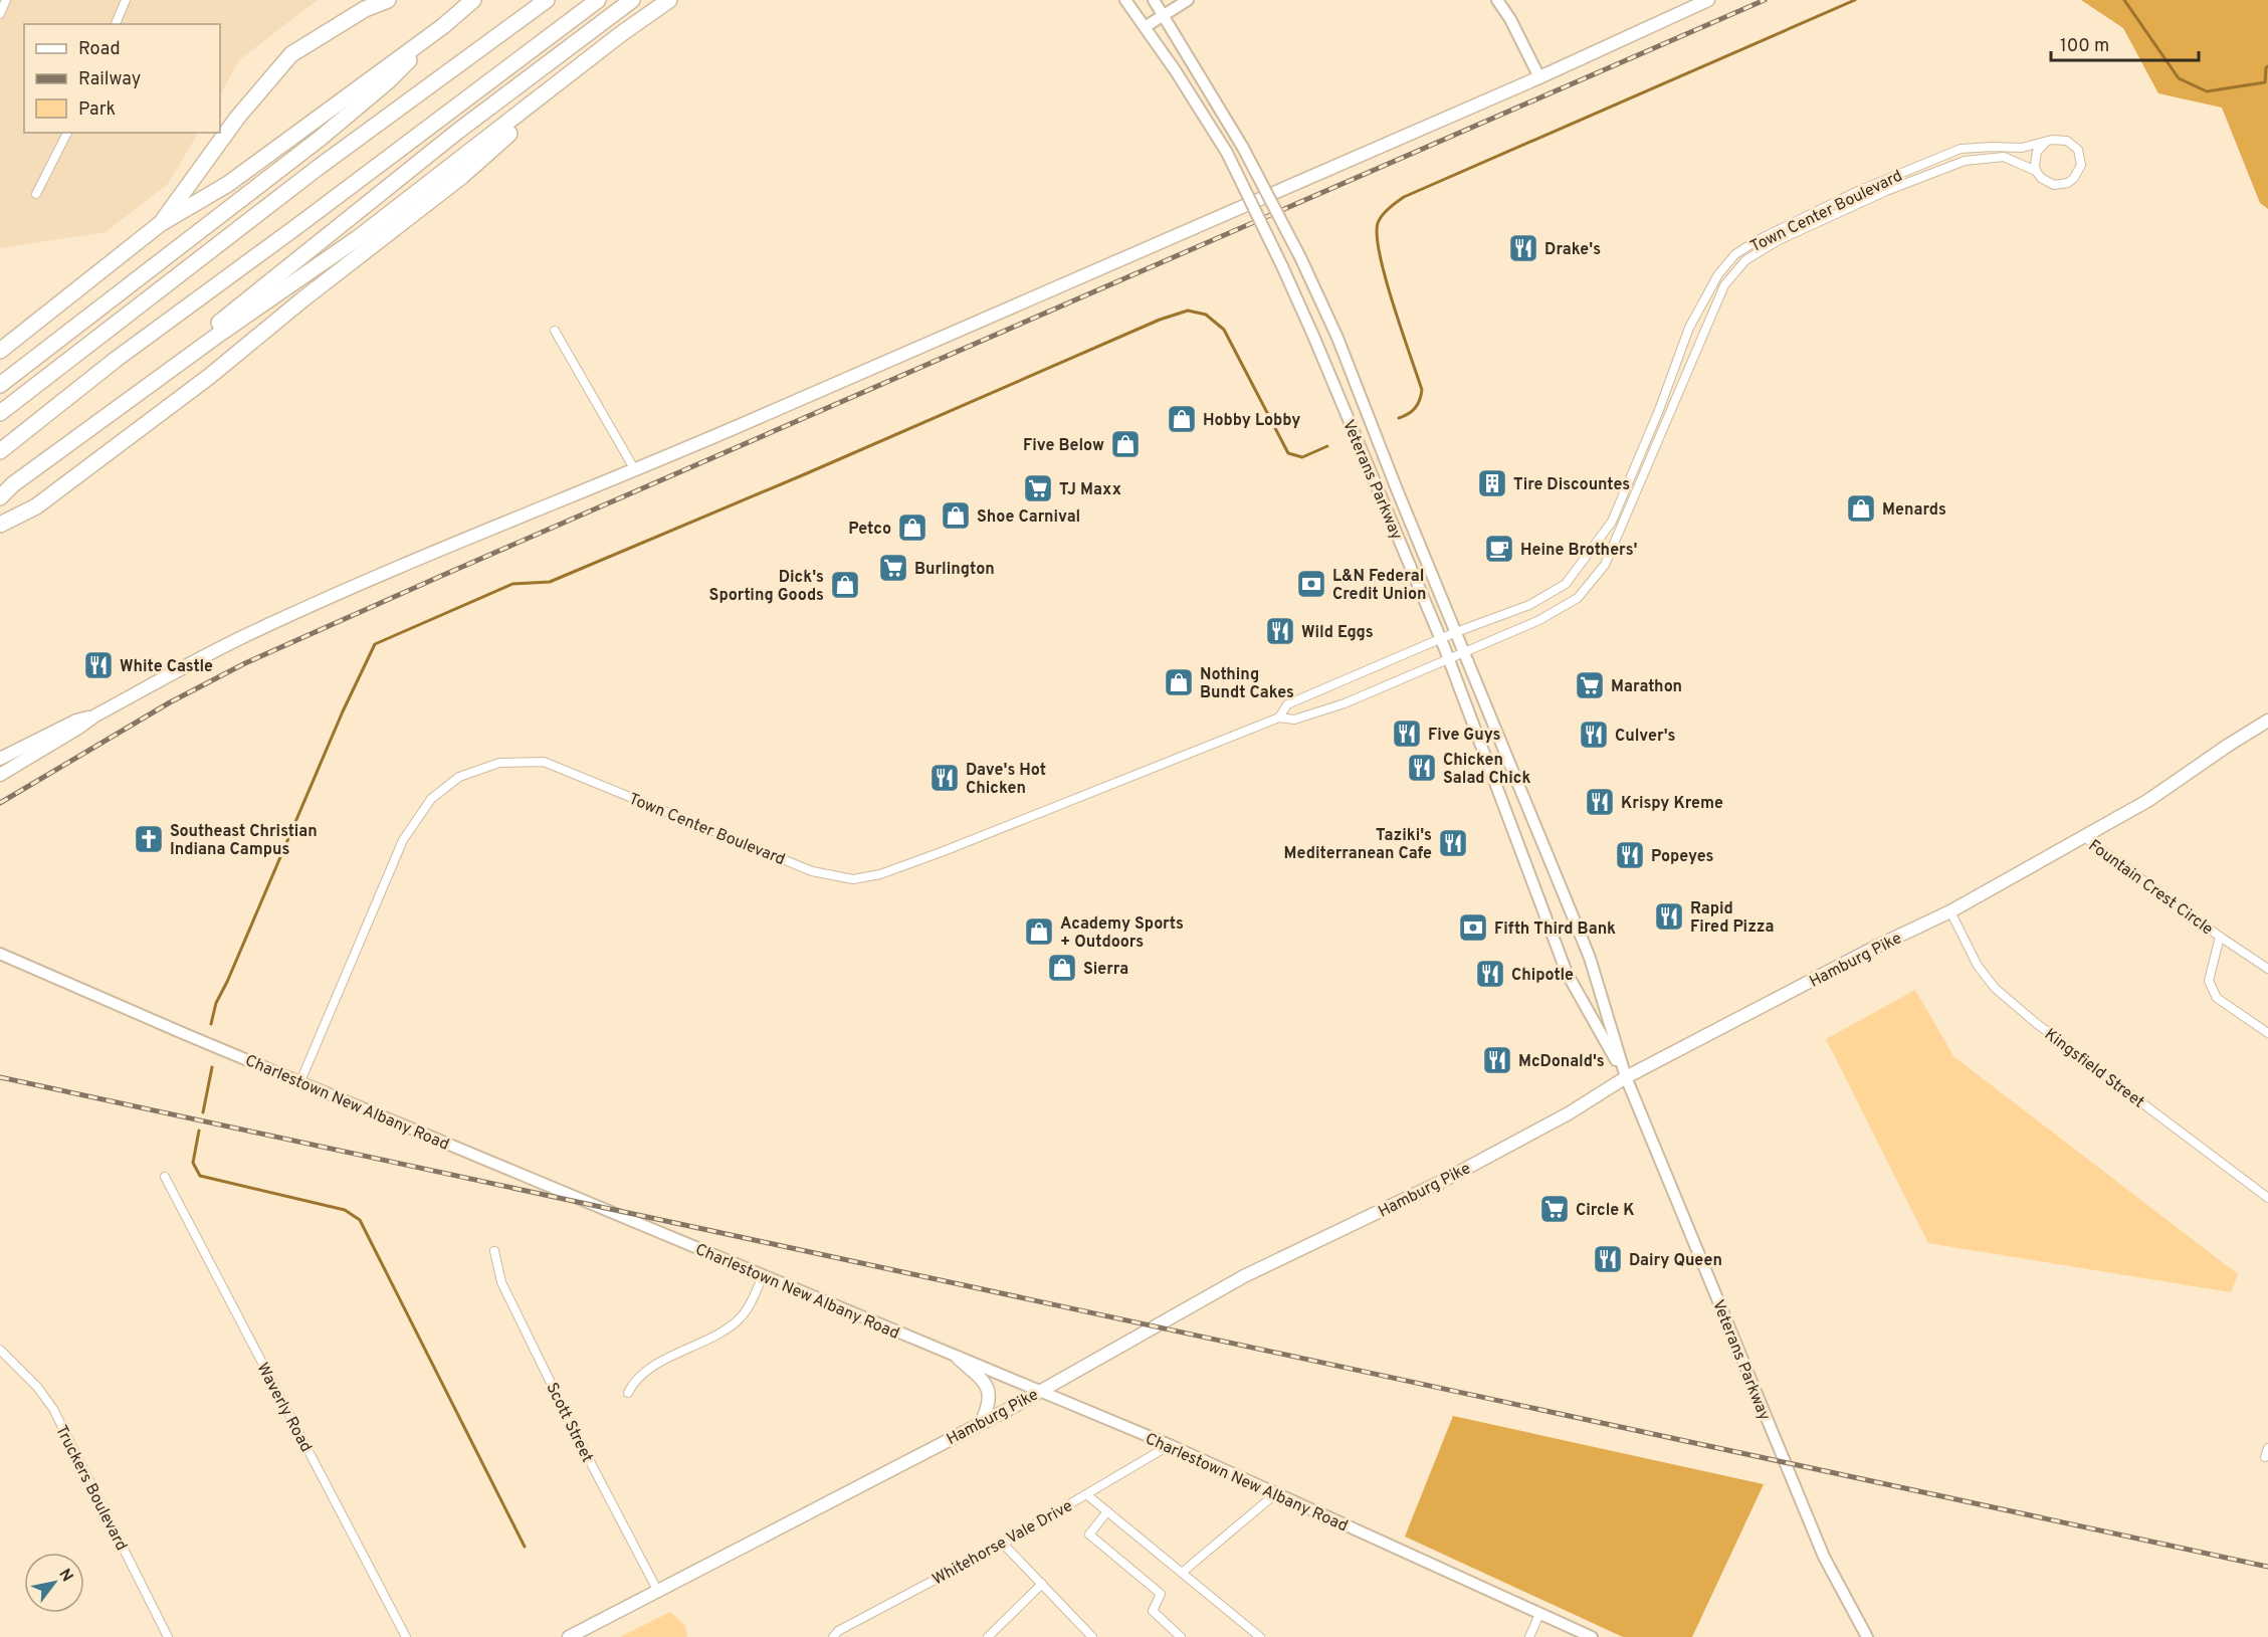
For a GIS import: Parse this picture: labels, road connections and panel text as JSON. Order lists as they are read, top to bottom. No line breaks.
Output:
{"streets":{"main road":["Veterans Parkway","Hamburg Pike","Charlestown New Albany Road"],"street":["Town Center Boulevard","Fountain Crest Circle","Kingsfield Street","Waverly Road","Scott Street","Truckers Boulevard","Whitehorse Vale Drive"]},"crossings":[["Town Center Boulevard","Veterans Parkway"],["Town Center Boulevard","Charlestown New Albany Road"],["Veterans Parkway","Hamburg Pike"],["Fountain Crest Circle","Hamburg Pike"],["Hamburg Pike","Kingsfield Street"],["Hamburg Pike","Charlestown New Albany Road"],["Hamburg Pike","Scott Street"],["Charlestown New Albany Road","Whitehorse Vale Drive"]],"places":{"restaurant":["Drake's","Wild Eggs","White Castle","Five Guys","Culver's","Chicken Salad Chick","Dave's Hot Chicken","Krispy Kreme","Taziki's Mediterranean Cafe","Popeyes","Rapid Fired Pizza","Chipotle","McDonald's","Dairy Queen"],"shop":["Hobby Lobby","Five Below","Menards","Shoe Carnival","Petco","Dick's Sporting Goods","Nothing Bundt Cakes","Academy Sports + Outdoors","Sierra"],"building":["Tire Discountes"],"supermarket":["TJ Maxx","Burlington","Marathon","Circle K"],"cafe":["Heine Brothers'"],"bank":["L&N Federal Credit Union","Fifth Third Bank"],"church":["Southeast Christian Indiana Campus"]},"legend":["Road","Railway","Park"],"scale_bar":"100 m","north":"top right"}
